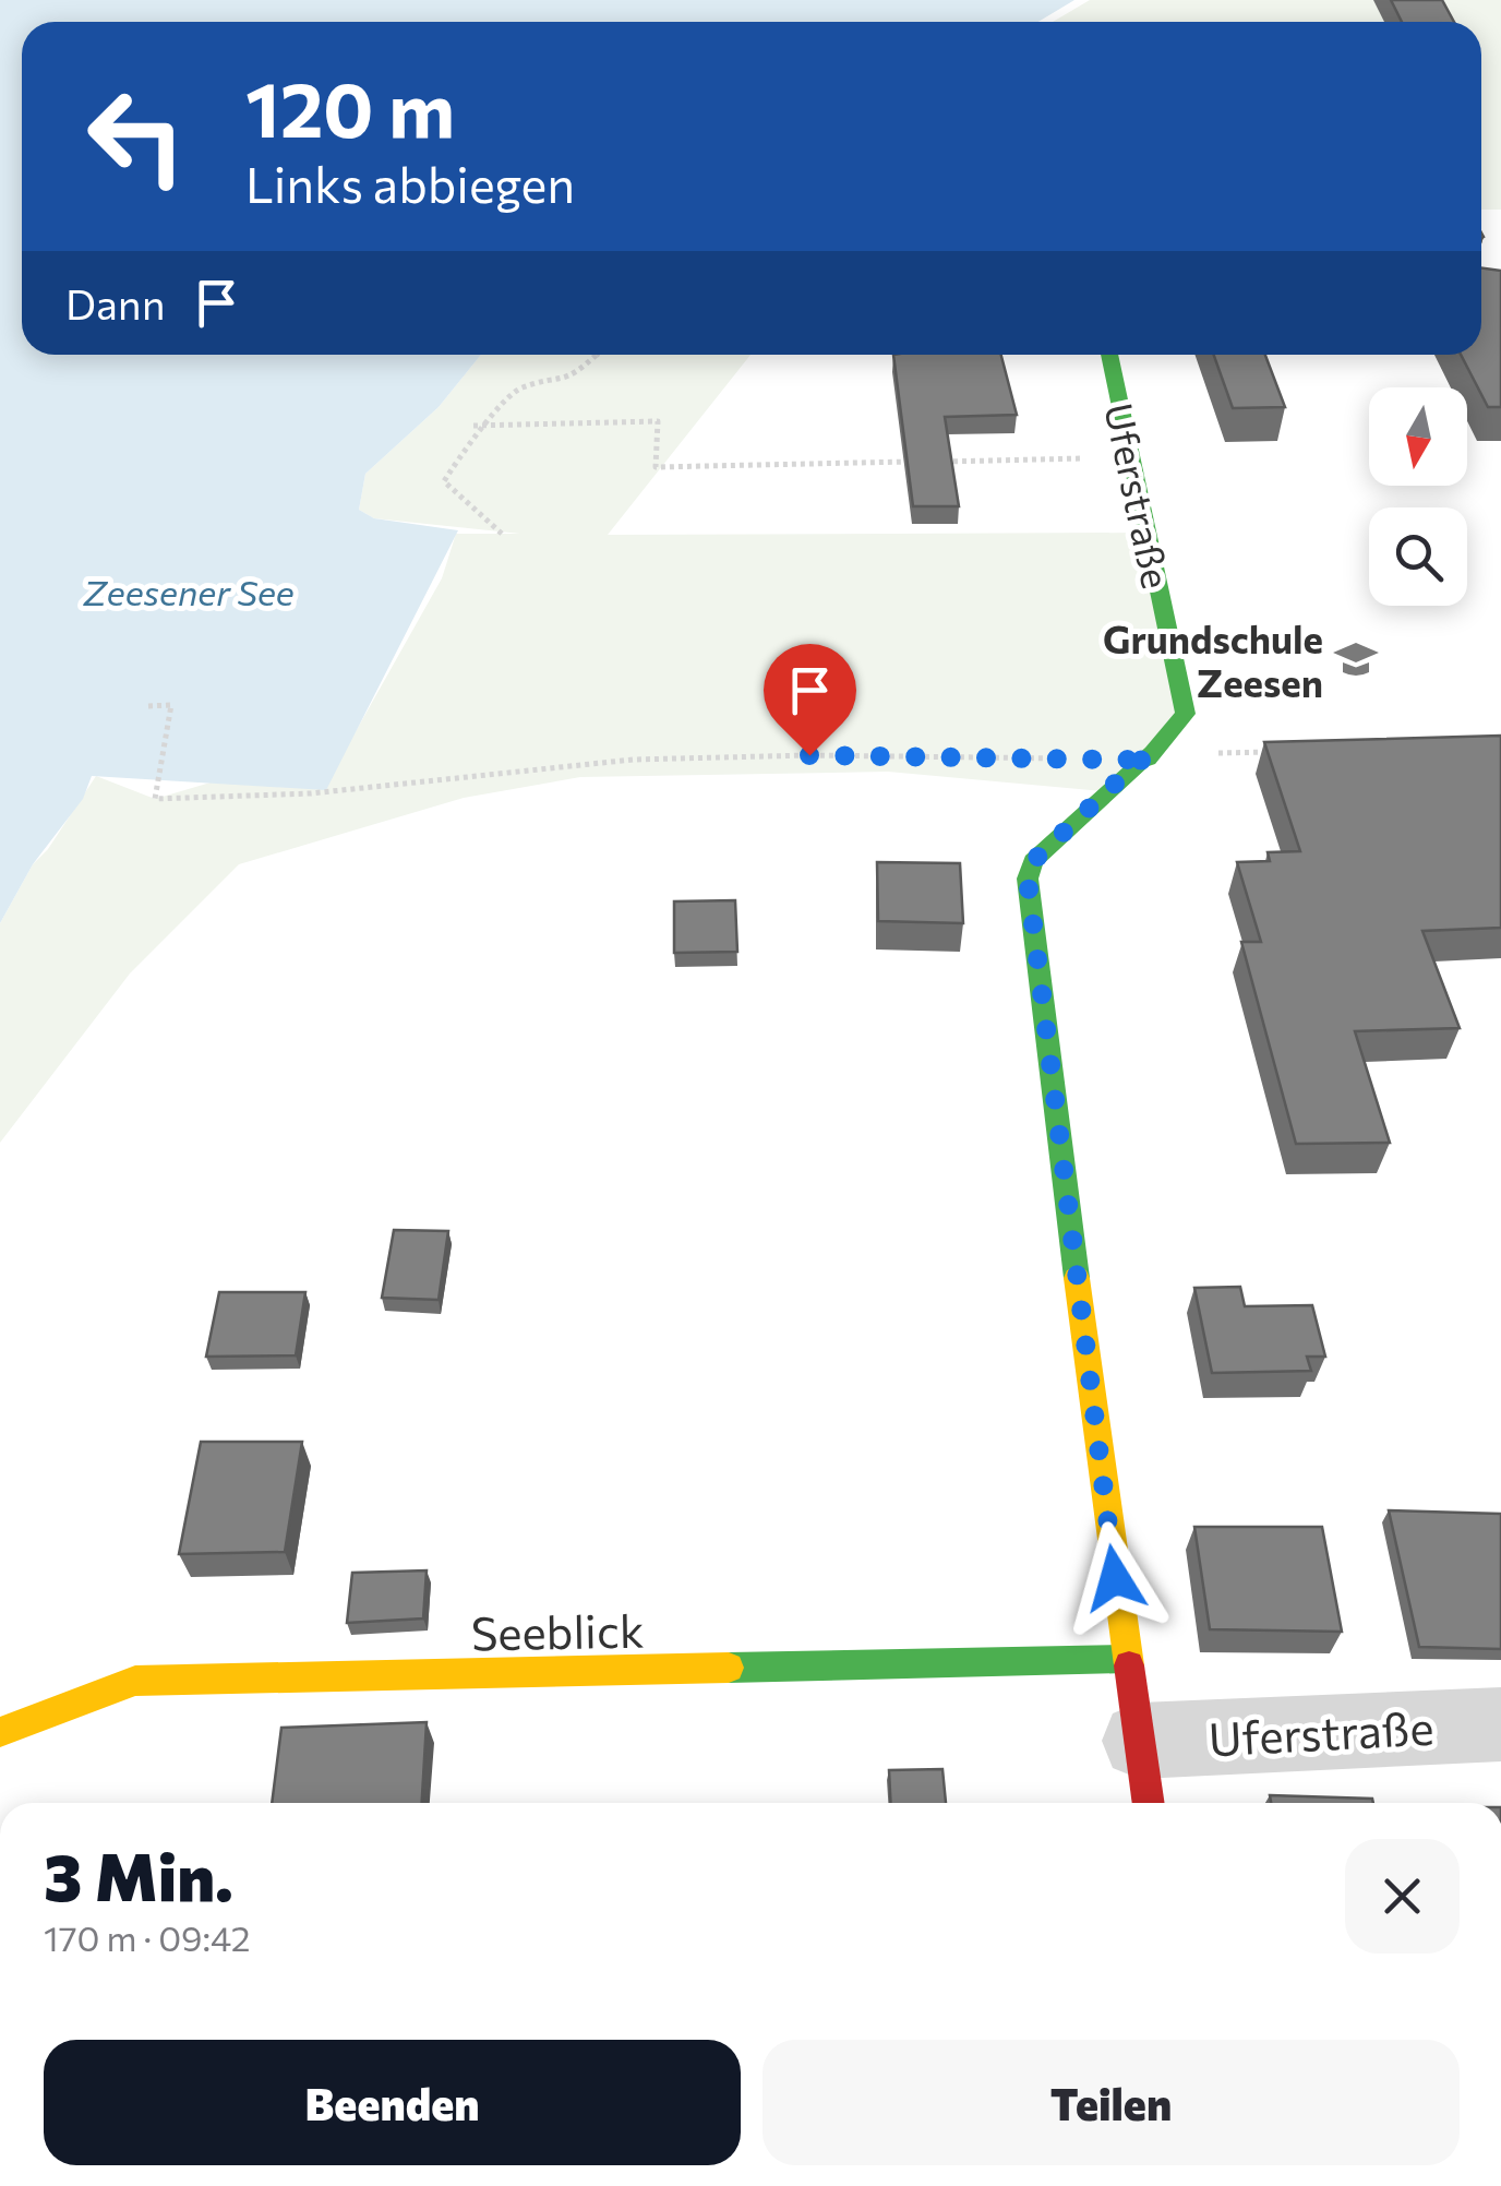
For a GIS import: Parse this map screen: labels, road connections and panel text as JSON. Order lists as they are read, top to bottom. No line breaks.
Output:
{"streets":{"street":["Uferstraße","Seeblick"]},"crossings":[["Uferstraße","Seeblick"]],"water":["Zeesener See"],"places":{"school or university":["Grundschule Zeesen"]},"north":"bottom","page":{"turn":["120 m","Links abbiegen"],"then":"Dann","heading":["3 Min.","170 m · 09:42"],"buttons":["Beenden","Teilen"]}}
